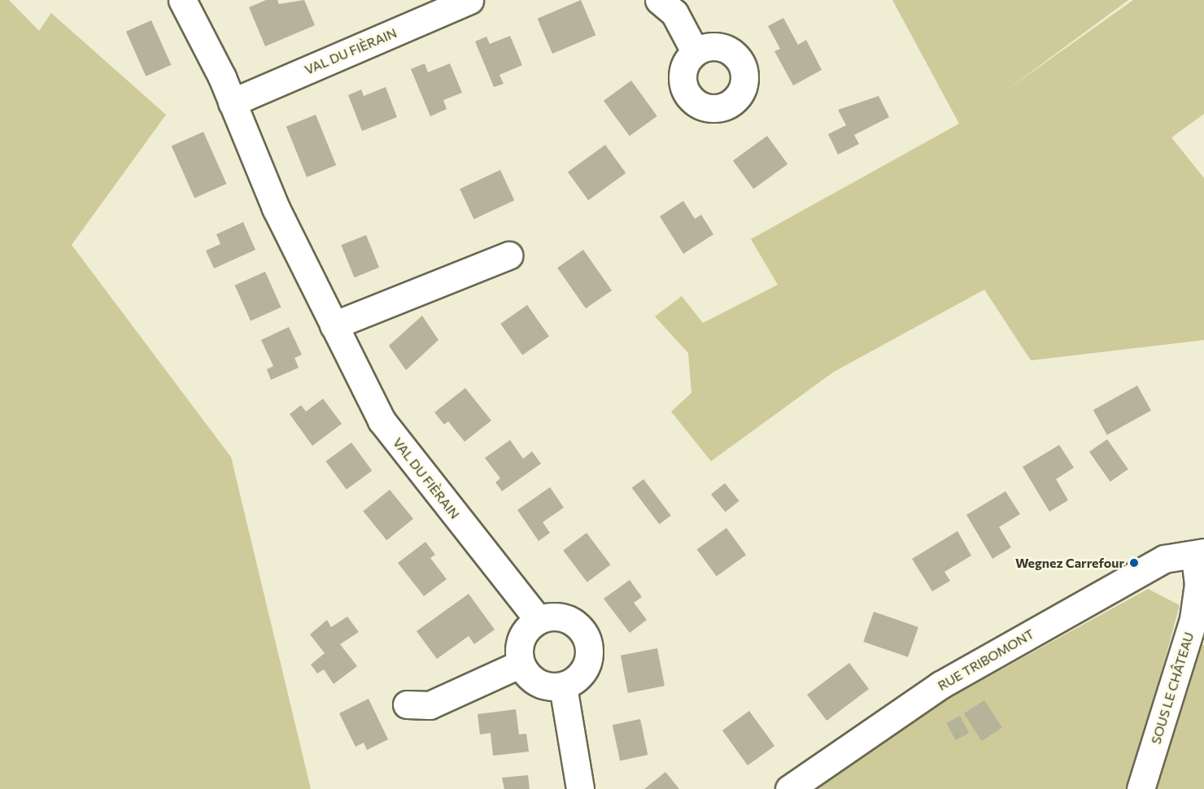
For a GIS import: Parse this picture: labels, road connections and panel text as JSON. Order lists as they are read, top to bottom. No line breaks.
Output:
{"streets":{"street":["VAL DU FIÈRAIN","RUE TRIBOMONT","SOUS LE CHÂTEAU"]},"crossings":[["RUE TRIBOMONT","SOUS LE CHÂTEAU"]],"places":["Wegnez Carrefour"]}
